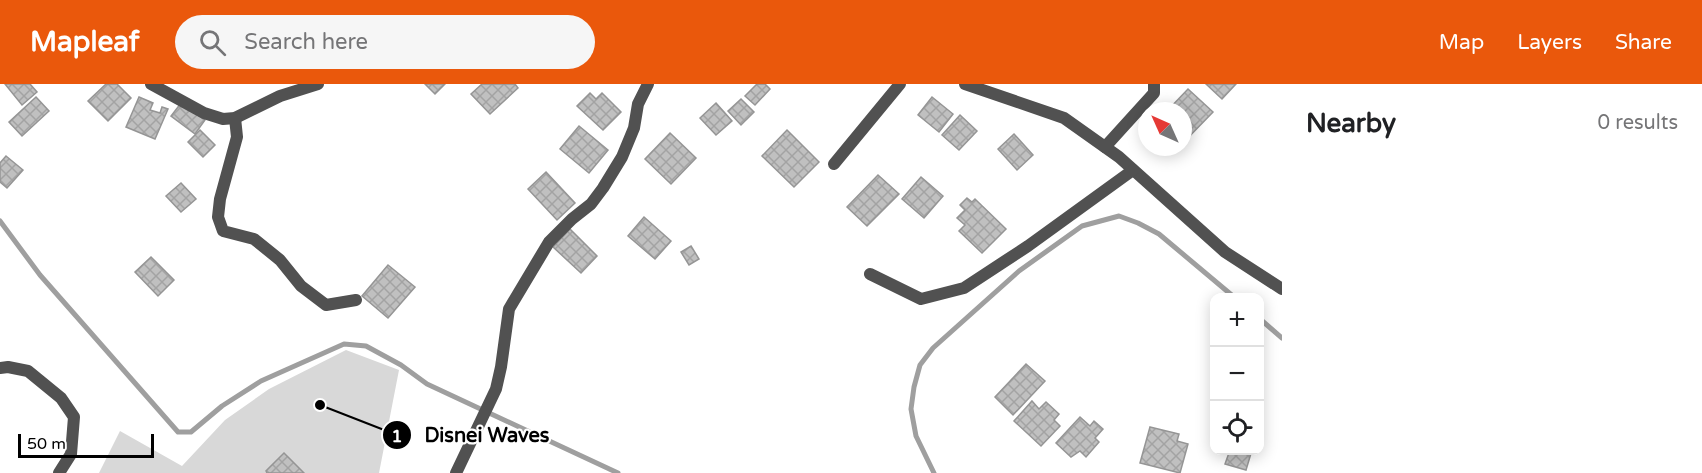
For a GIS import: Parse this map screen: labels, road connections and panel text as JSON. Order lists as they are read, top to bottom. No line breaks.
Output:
{"places":["Disnei Waves"],"scale_bar":"50 m","north":"top left","page":{"header":"Mapleaf","search":"Search here","nav":["Map","Layers","Share"],"heading":["Nearby","0 results"],"map_buttons":["+","−"],"scale":"50 m"}}
